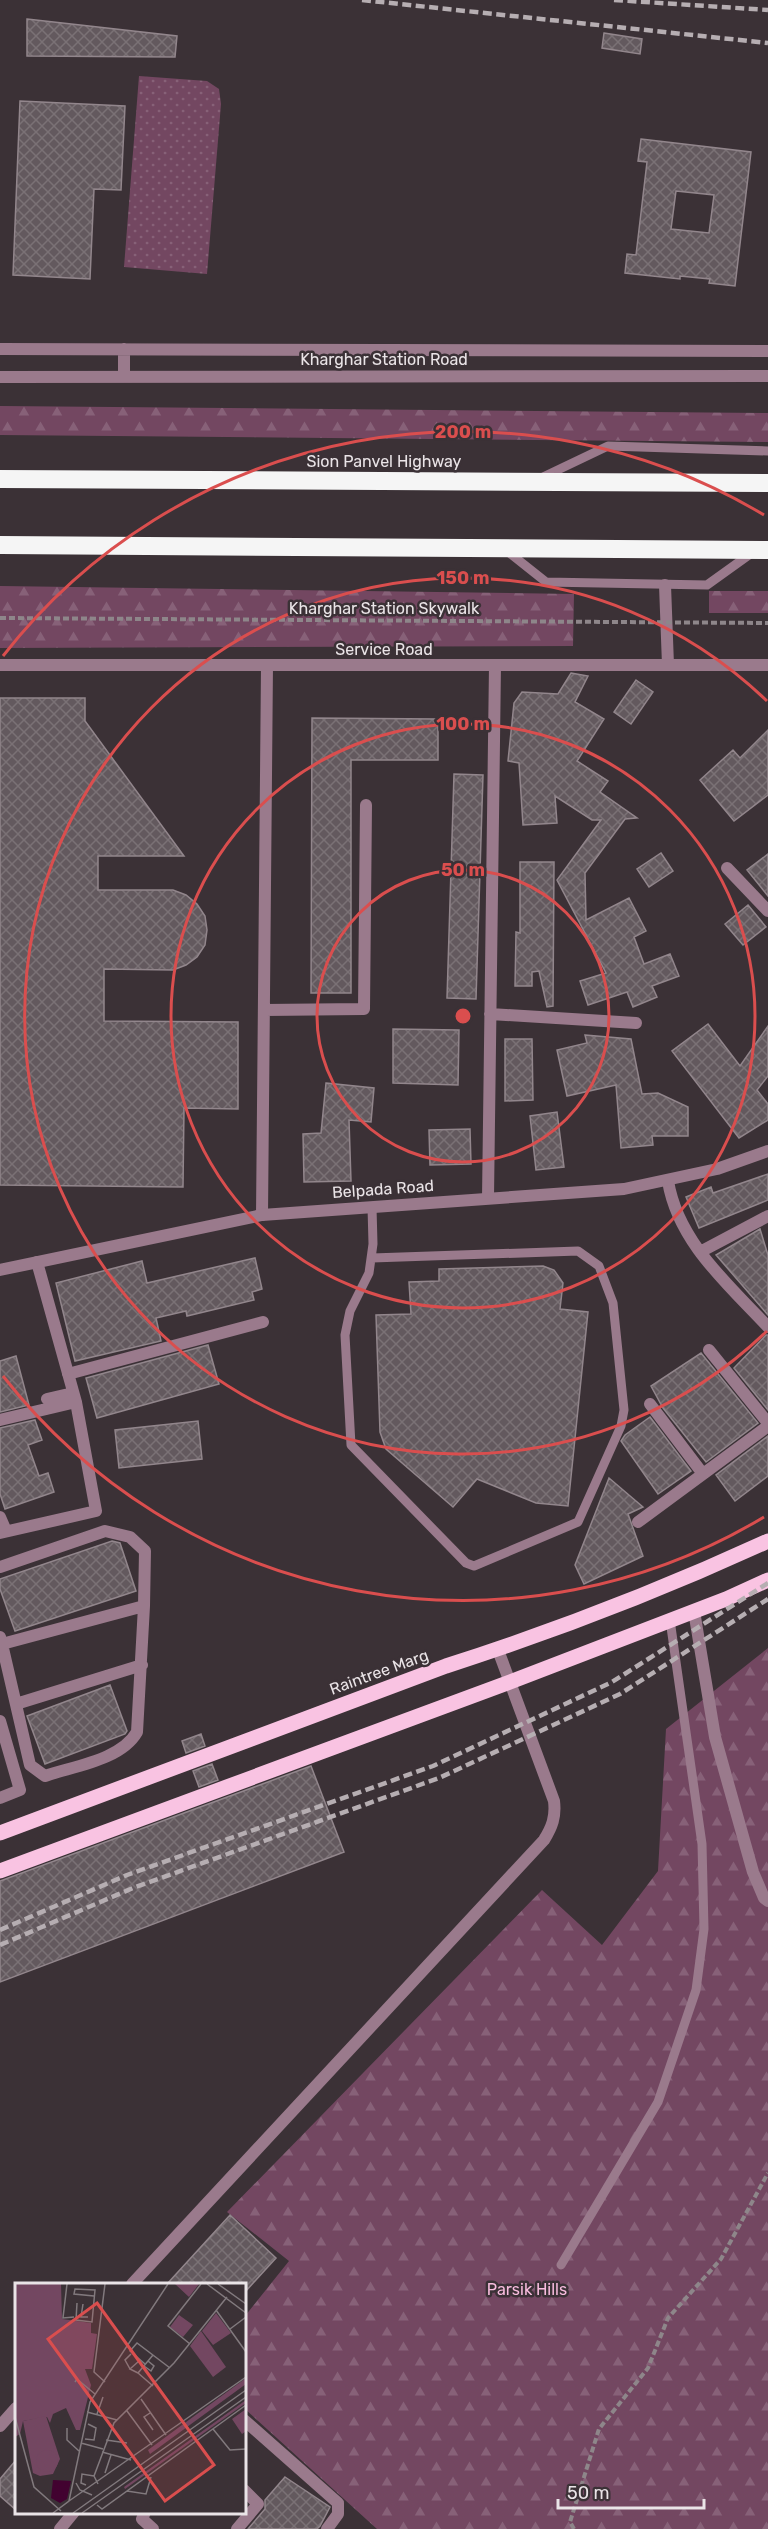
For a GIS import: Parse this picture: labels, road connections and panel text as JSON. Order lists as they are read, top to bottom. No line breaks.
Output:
{"streets":{"highway":["Sion Panvel Highway"],"main road":["Raintree Marg"],"street":["Kharghar Station Road","Service Road","Belpada Road"],"path":["Kharghar Station Skywalk"]},"parks":["Parsik Hills"],"scale_bar":"50 m","rings":["200 m","150 m","100 m","50 m"]}
